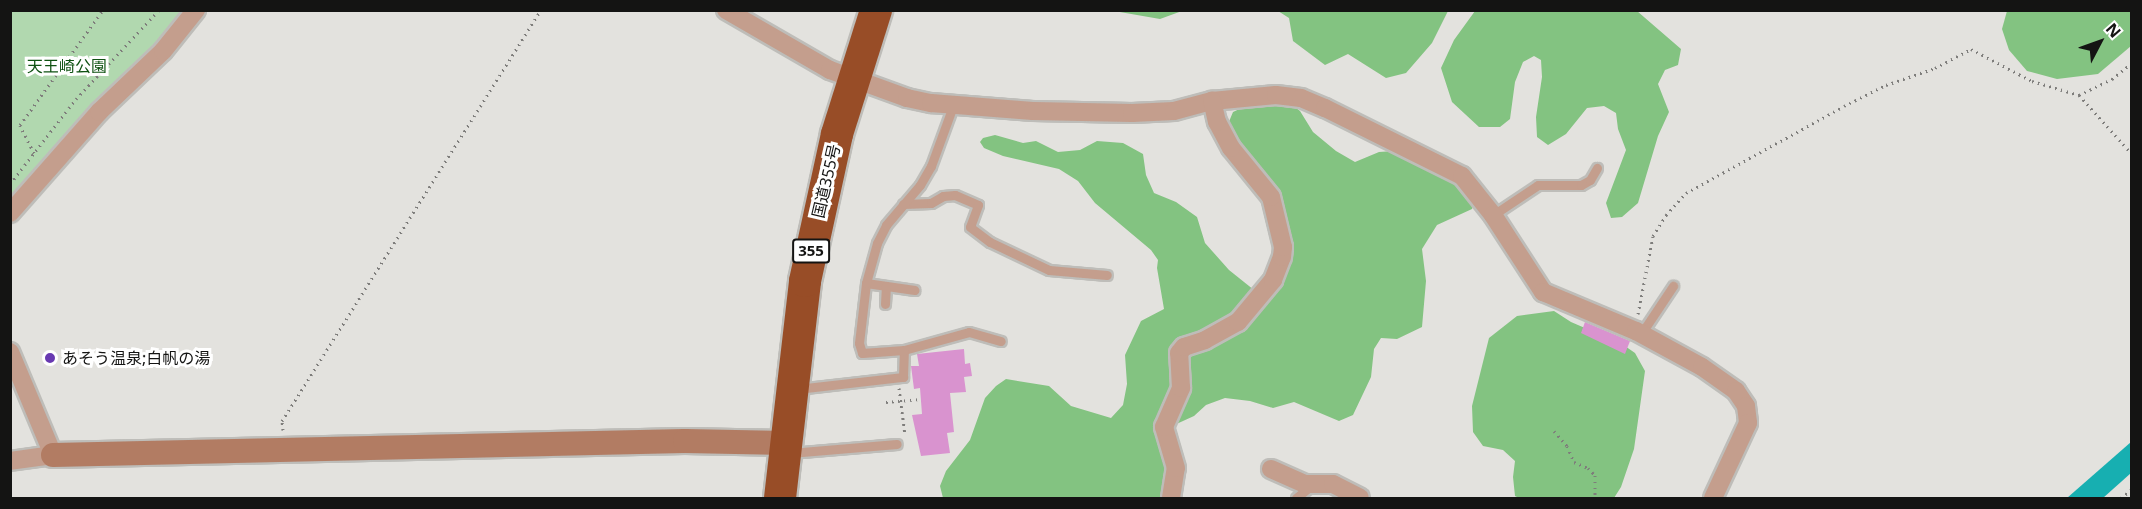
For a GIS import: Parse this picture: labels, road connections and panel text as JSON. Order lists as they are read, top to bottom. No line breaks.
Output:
{"streets":{"highway":["国道355号","355"]},"parks":["天王崎公園"],"places":["あそう温泉;白帆の湯"],"north":"top right"}
